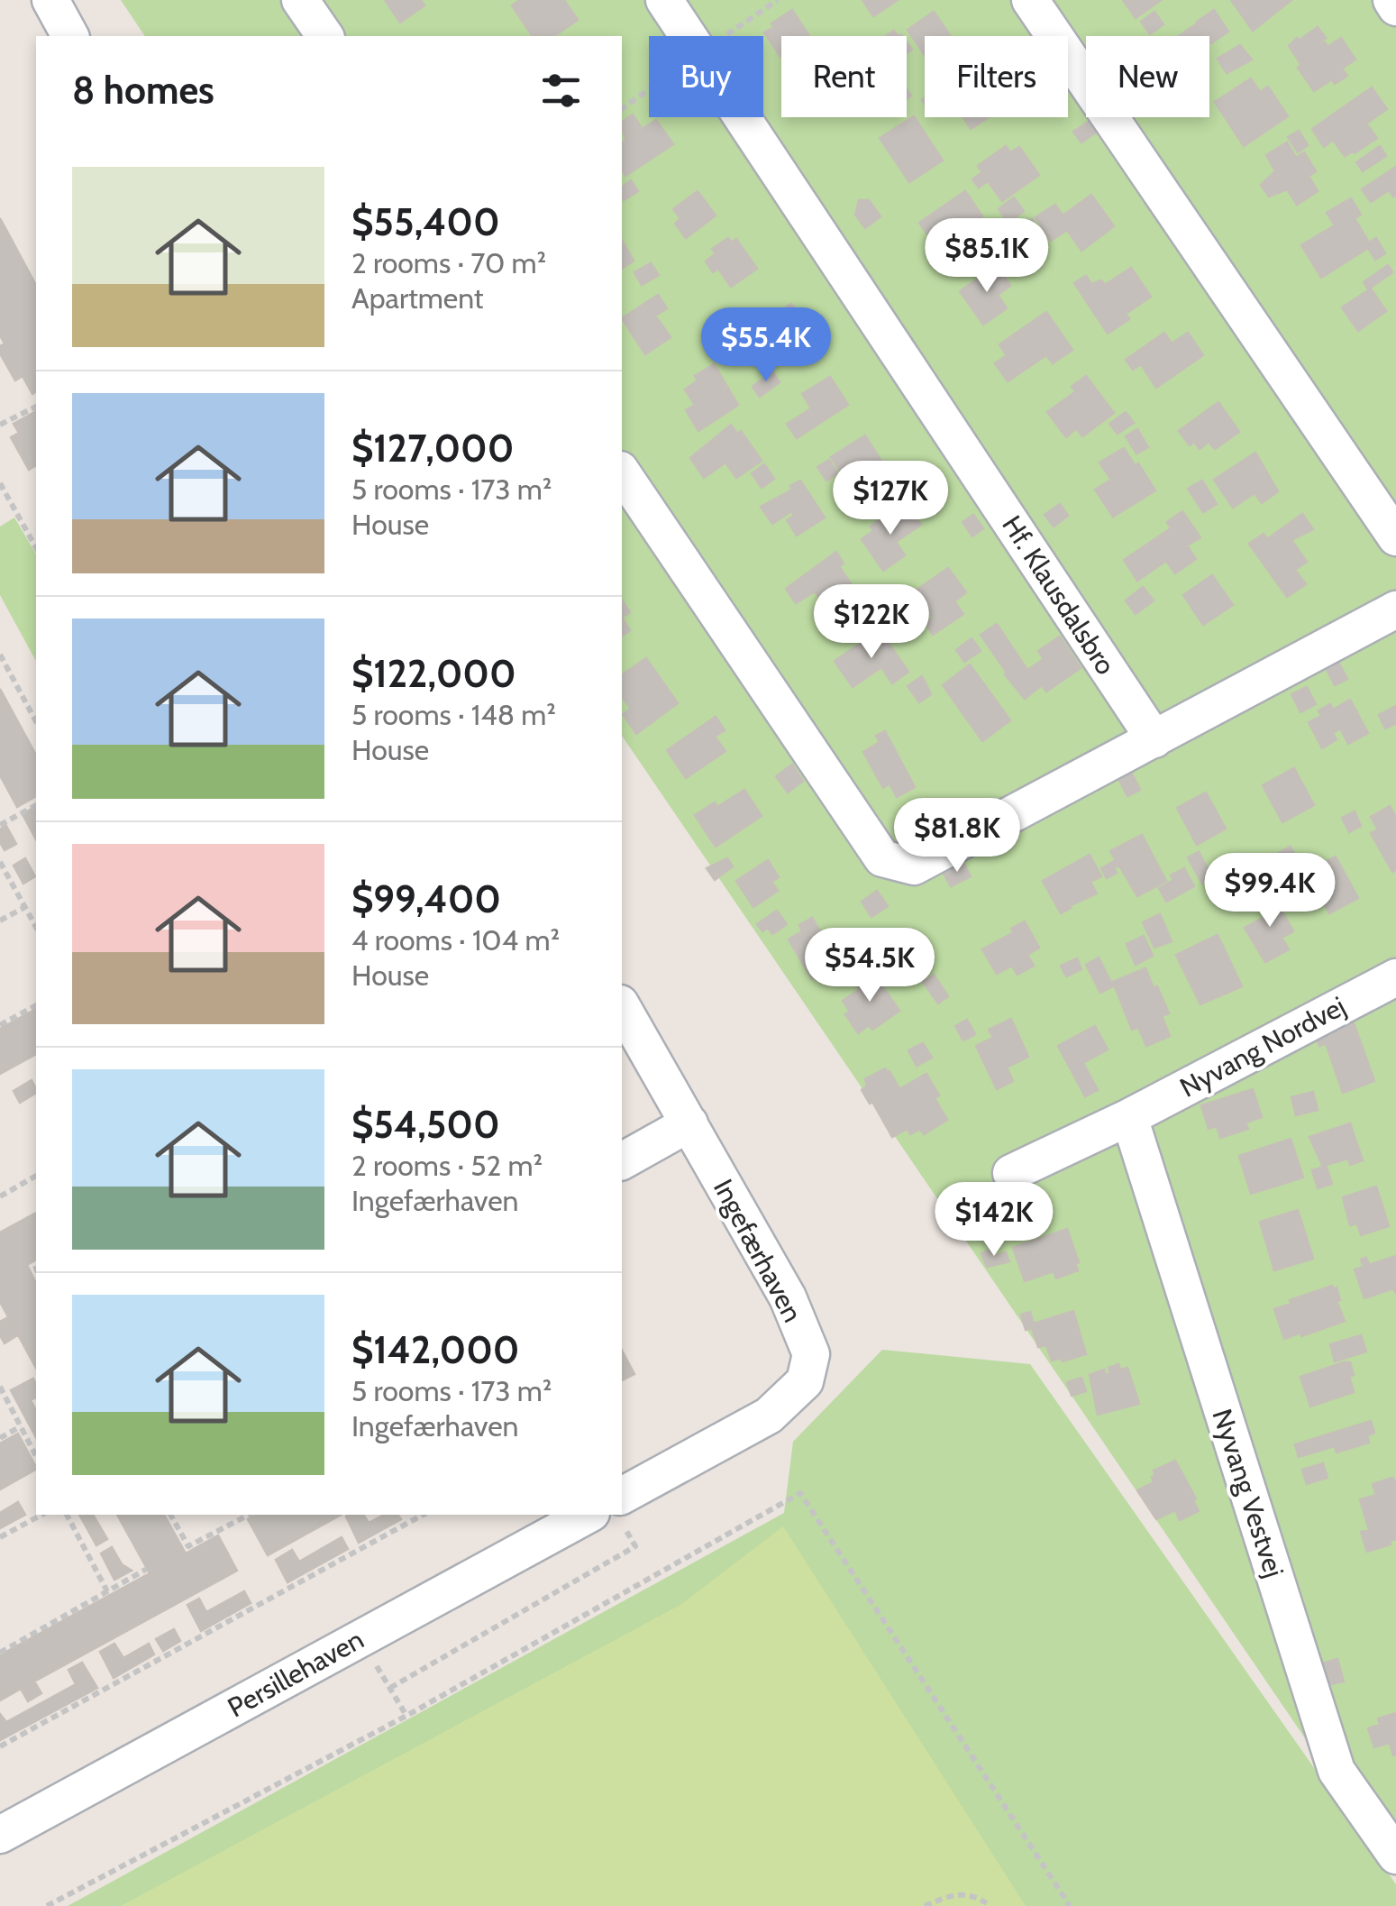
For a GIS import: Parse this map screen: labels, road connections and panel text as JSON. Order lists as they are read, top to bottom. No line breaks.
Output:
{"streets":{"street":["Hf. Klausdalsbro","Nyvang Nordvej","Ingefærhaven","Nyvang Vestvej","Persillehaven"]},"crossings":[["Nyvang Nordvej","Nyvang Vestvej"]],"page":{"chip":["Buy","Rent","Filters","New"],"heading":"8 homes","list":[{"name":"$55,400","note":"2 rooms · 70 m² · Apartment"},{"name":"$127,000","note":"5 rooms · 173 m² · House"},{"name":"$122,000","note":"5 rooms · 148 m² · House"},{"name":"$99,400","note":"4 rooms · 104 m² · House"},{"name":"$54,500","note":"2 rooms · 52 m² · Ingefærhaven"},{"name":"$142,000","note":"5 rooms · 173 m² · Ingefærhaven"}],"price":["$85.1K","$55.4K","$127K","$122K","$81.8K","$99.4K","$54.5K","$142K"]}}
